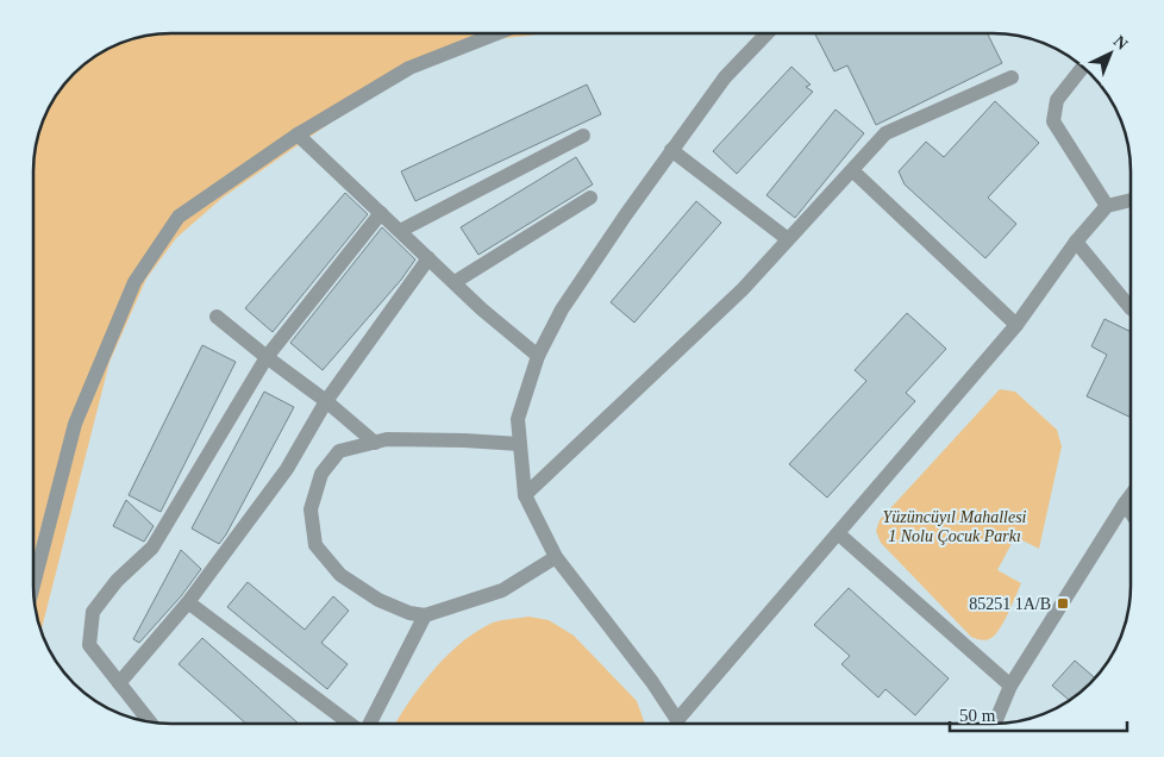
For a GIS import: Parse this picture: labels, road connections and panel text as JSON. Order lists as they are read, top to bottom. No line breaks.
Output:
{"parks":["Yüzüncüyıl Mahallesi 1 Nolu Çocuk Parkı"],"places":{"transit":["85251 1A/B"]},"scale_bar":"50 m","north":"top right"}
